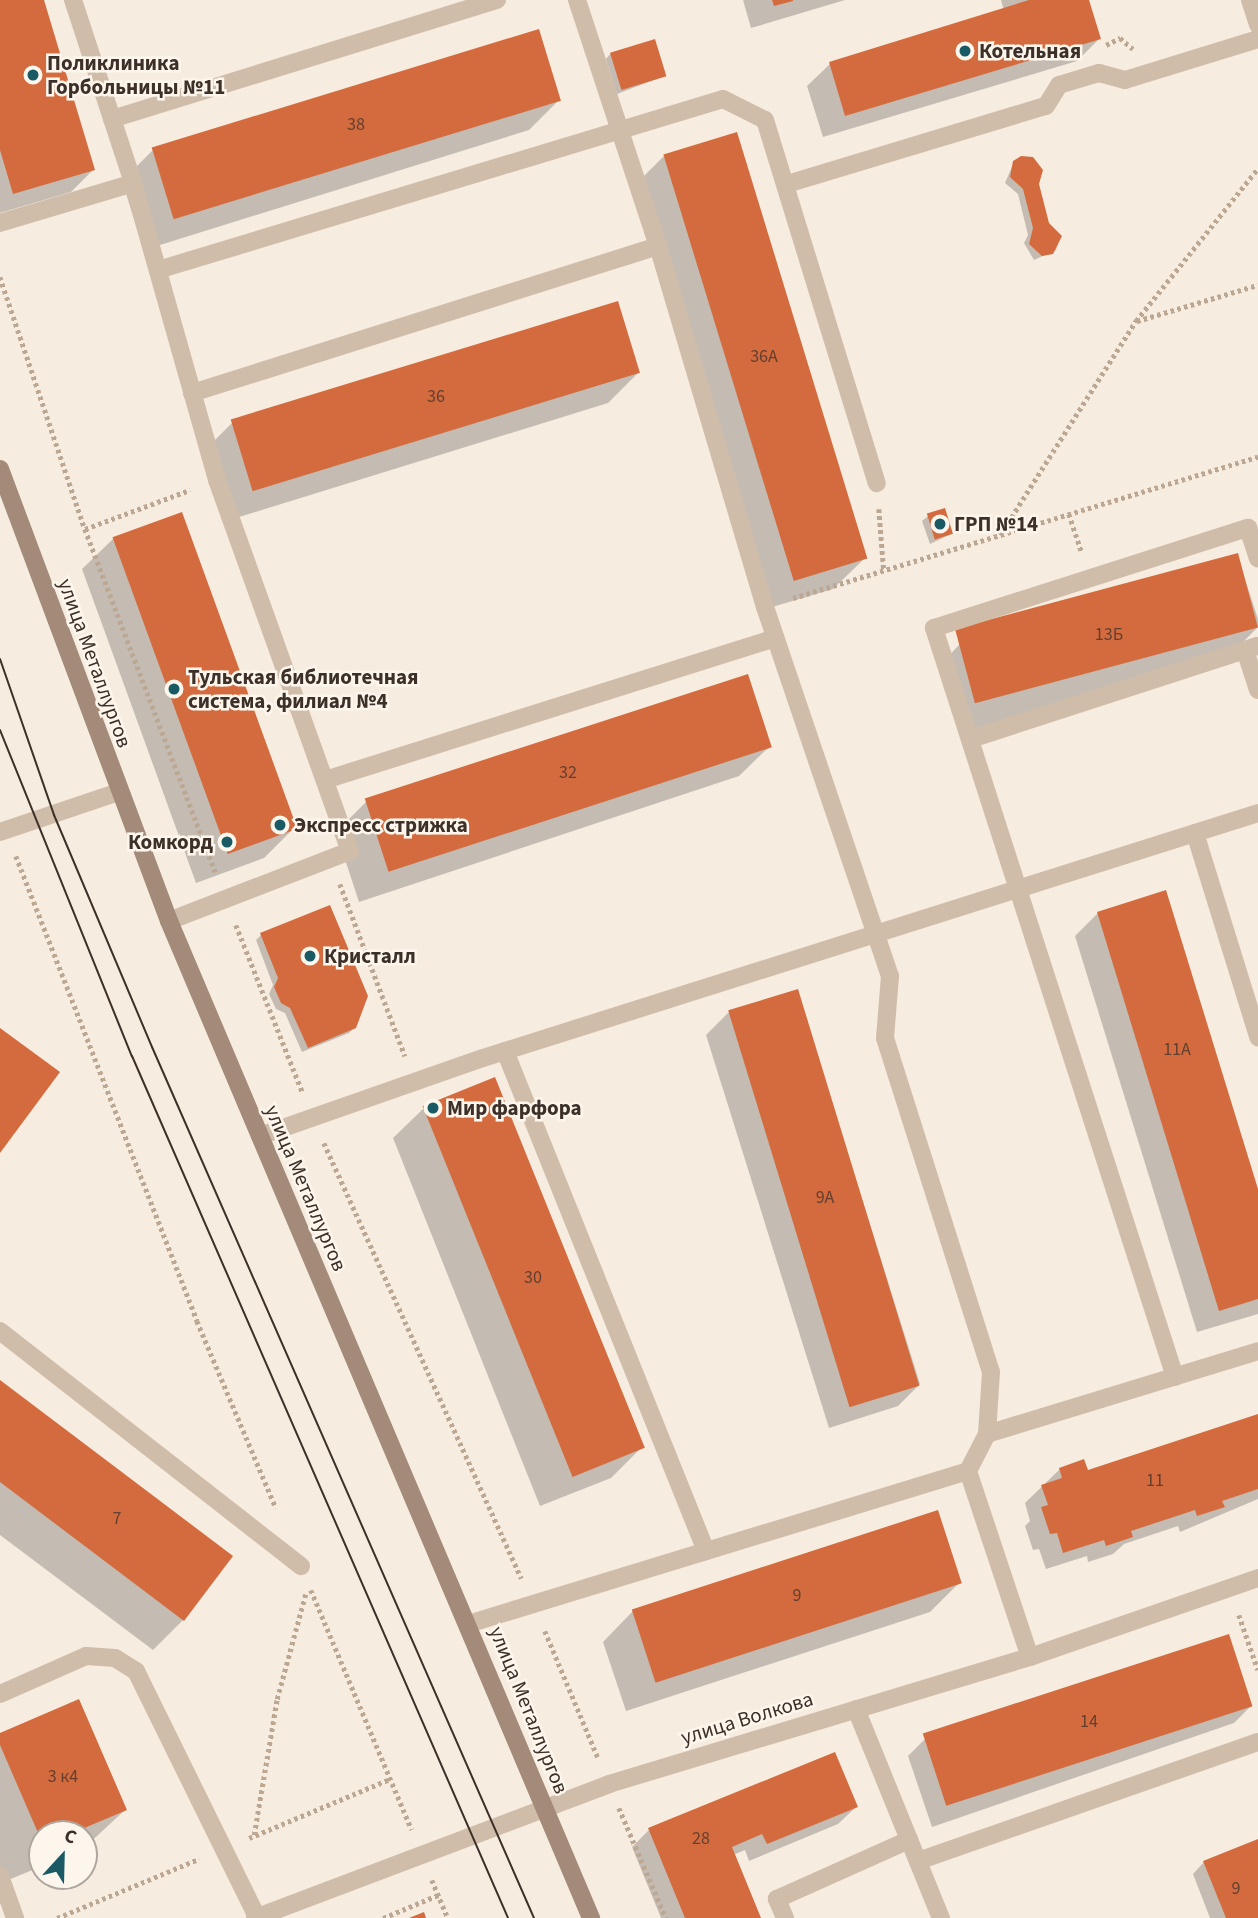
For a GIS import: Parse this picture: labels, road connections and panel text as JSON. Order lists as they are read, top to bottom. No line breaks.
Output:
{"streets":{"main road":["улица Металлургов"],"street":["улица Волкова"]},"crossings":[["улица Металлургов","улица Волкова"]],"places":["Котельная","Поликлиника Горбольницы №11","ГРП №14","Тульская библиотечная система, филиал №4","Экспресс стрижка","Комкорд","Кристалл","Мир фарфора"],"house_numbers":["38","36А","36","13Б","32","11А","9А","30","11","7","9","14","3 к4","28","9"],"north":"top"}
